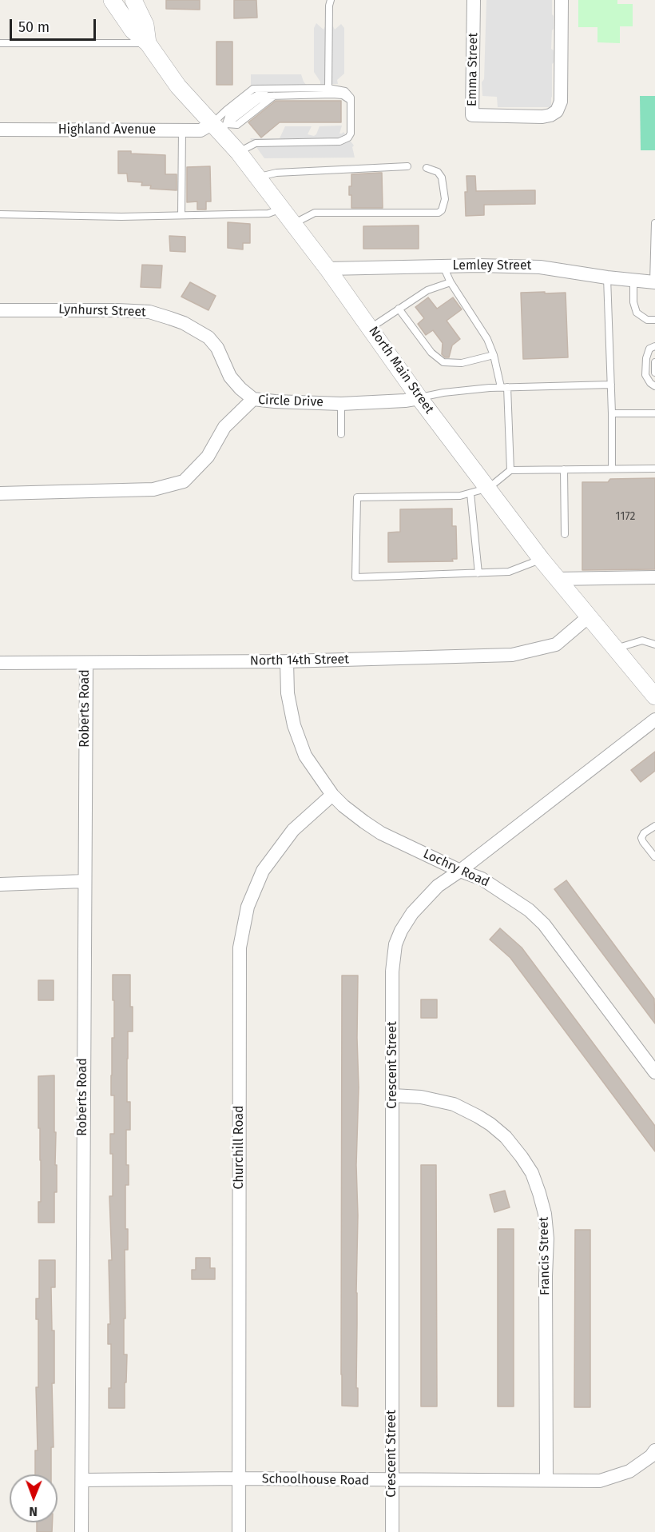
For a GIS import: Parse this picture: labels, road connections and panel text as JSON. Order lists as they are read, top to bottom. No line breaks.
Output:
{"streets":{"street":["Emma Street","Highland Avenue","Lemley Street","Lynhurst Street","North Main Street","Circle Drive","North 14th Street","Roberts Road","Lochry Road","Crescent Street","Churchill Road","Francis Street","Schoolhouse Road"]},"crossings":[["Highland Avenue","North Main Street"],["Lemley Street","North Main Street"],["Lynhurst Street","Circle Drive"],["North Main Street","Circle Drive"],["North Main Street","North 14th Street"],["North 14th Street","Roberts Road"],["North 14th Street","Lochry Road"],["Roberts Road","Schoolhouse Road"],["Lochry Road","Crescent Street"],["Lochry Road","Churchill Road"],["Crescent Street","Francis Street"],["Crescent Street","Schoolhouse Road"],["Churchill Road","Schoolhouse Road"],["Francis Street","Schoolhouse Road"]],"house_numbers":["1172"],"scale_bar":"50 m","north":"bottom"}
